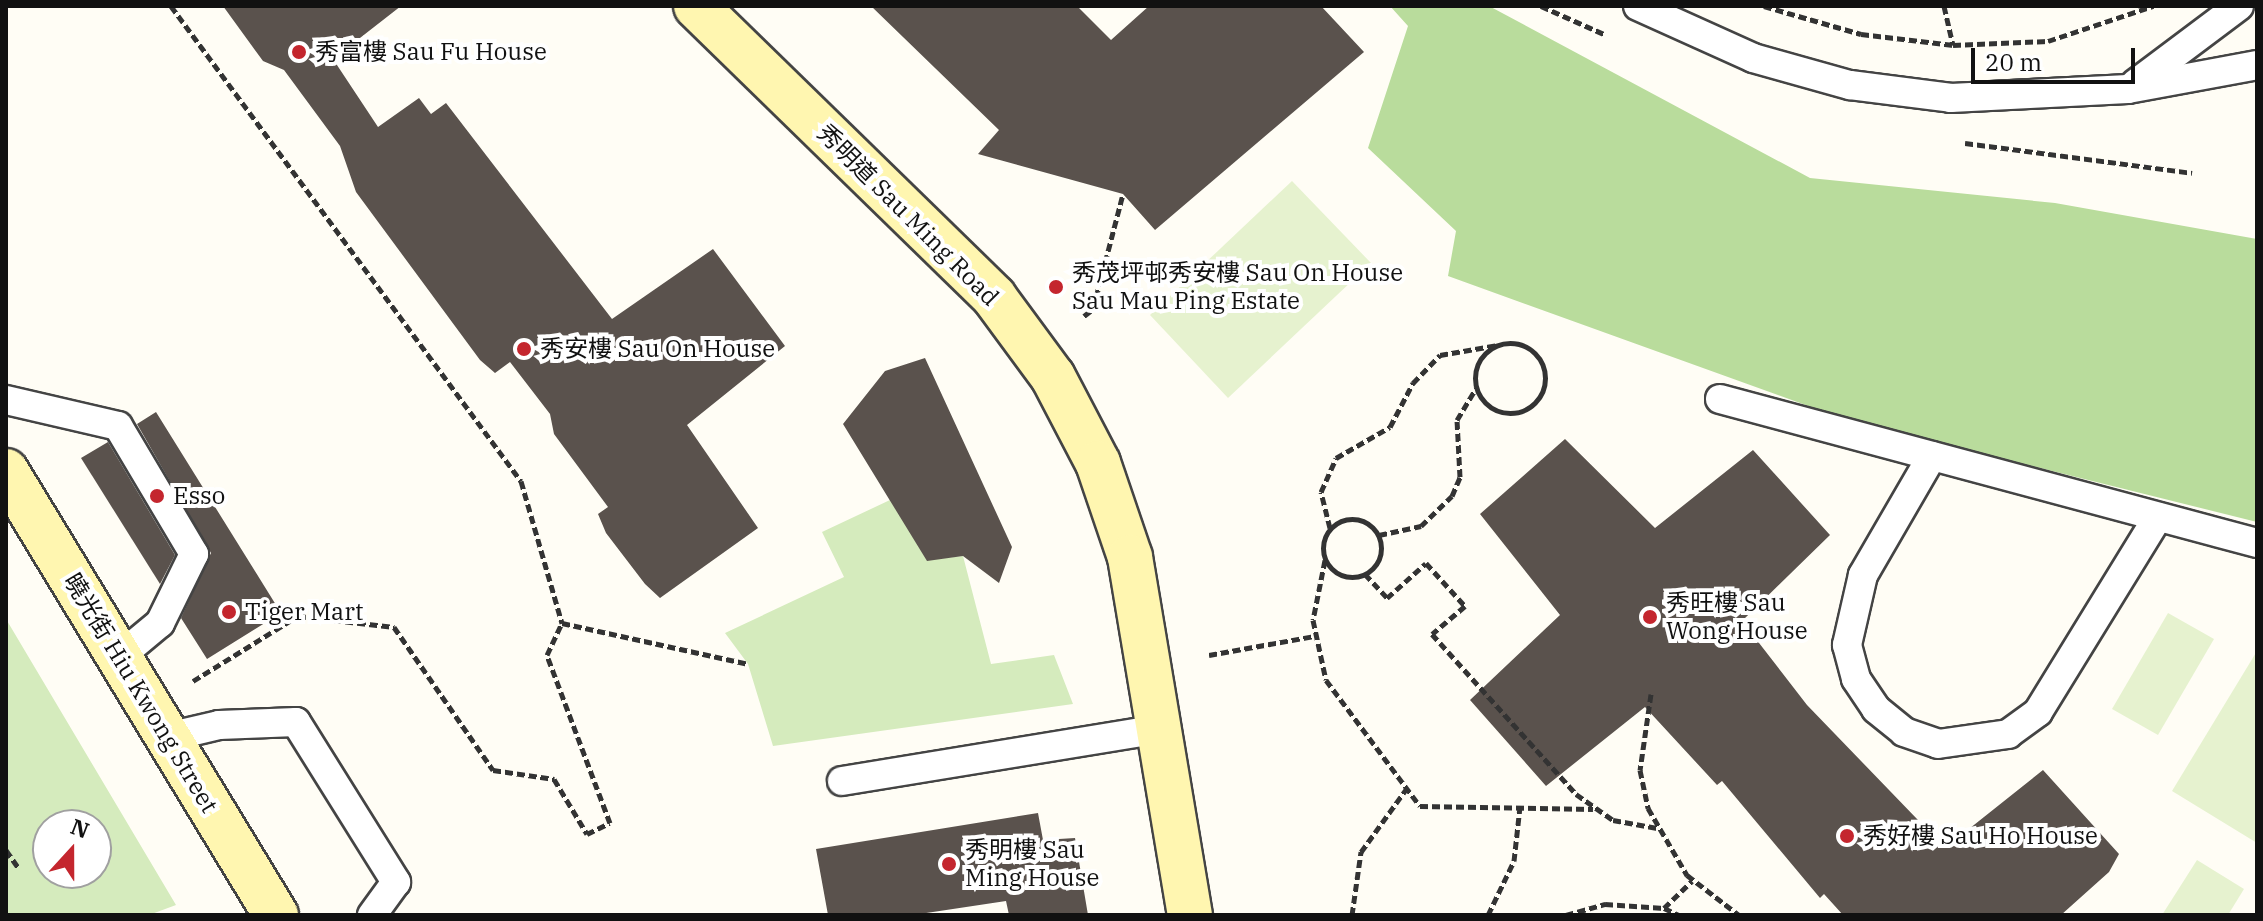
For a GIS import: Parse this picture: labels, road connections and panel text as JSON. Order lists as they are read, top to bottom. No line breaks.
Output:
{"streets":{"street":["秀明道 Sau Ming Road","曉光街 Hiu Kwong Street"]},"places":["秀富樓 Sau Fu House","秀茂坪邨秀安樓 Sau On House Sau Mau Ping Estate","秀安樓 Sau On House","Esso","Tiger Mart","秀旺樓 Sau Wong House","秀好樓 Sau Ho House","秀明樓 Sau Ming House"],"scale_bar":"20 m","north":"top"}
